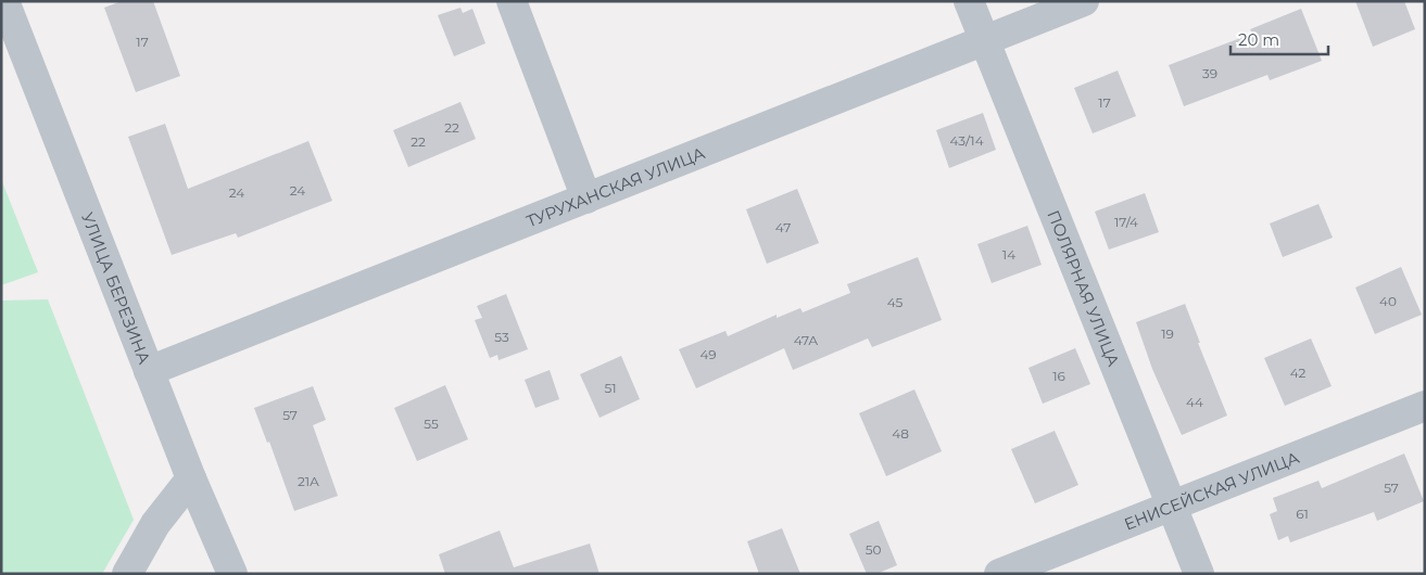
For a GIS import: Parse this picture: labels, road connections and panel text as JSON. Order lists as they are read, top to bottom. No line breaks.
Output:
{"streets":{"street":["ТУРУХАНСКАЯ УЛИЦА","ПОЛЯРНАЯ УЛИЦА","УЛИЦА БЕРЕЗИНА","ЕНИСЕЙСКАЯ УЛИЦА"]},"crossings":[["ТУРУХАНСКАЯ УЛИЦА","ПОЛЯРНАЯ УЛИЦА"],["ТУРУХАНСКАЯ УЛИЦА","УЛИЦА БЕРЕЗИНА"],["ПОЛЯРНАЯ УЛИЦА","ЕНИСЕЙСКАЯ УЛИЦА"]],"house_numbers":["17","39","17","22","43/14","22","24","24","17/4","47","14","40","45","19","53","47А","49","42","16","51","44","57","55","48","21А","57","61","50"],"scale_bar":"20 m"}
